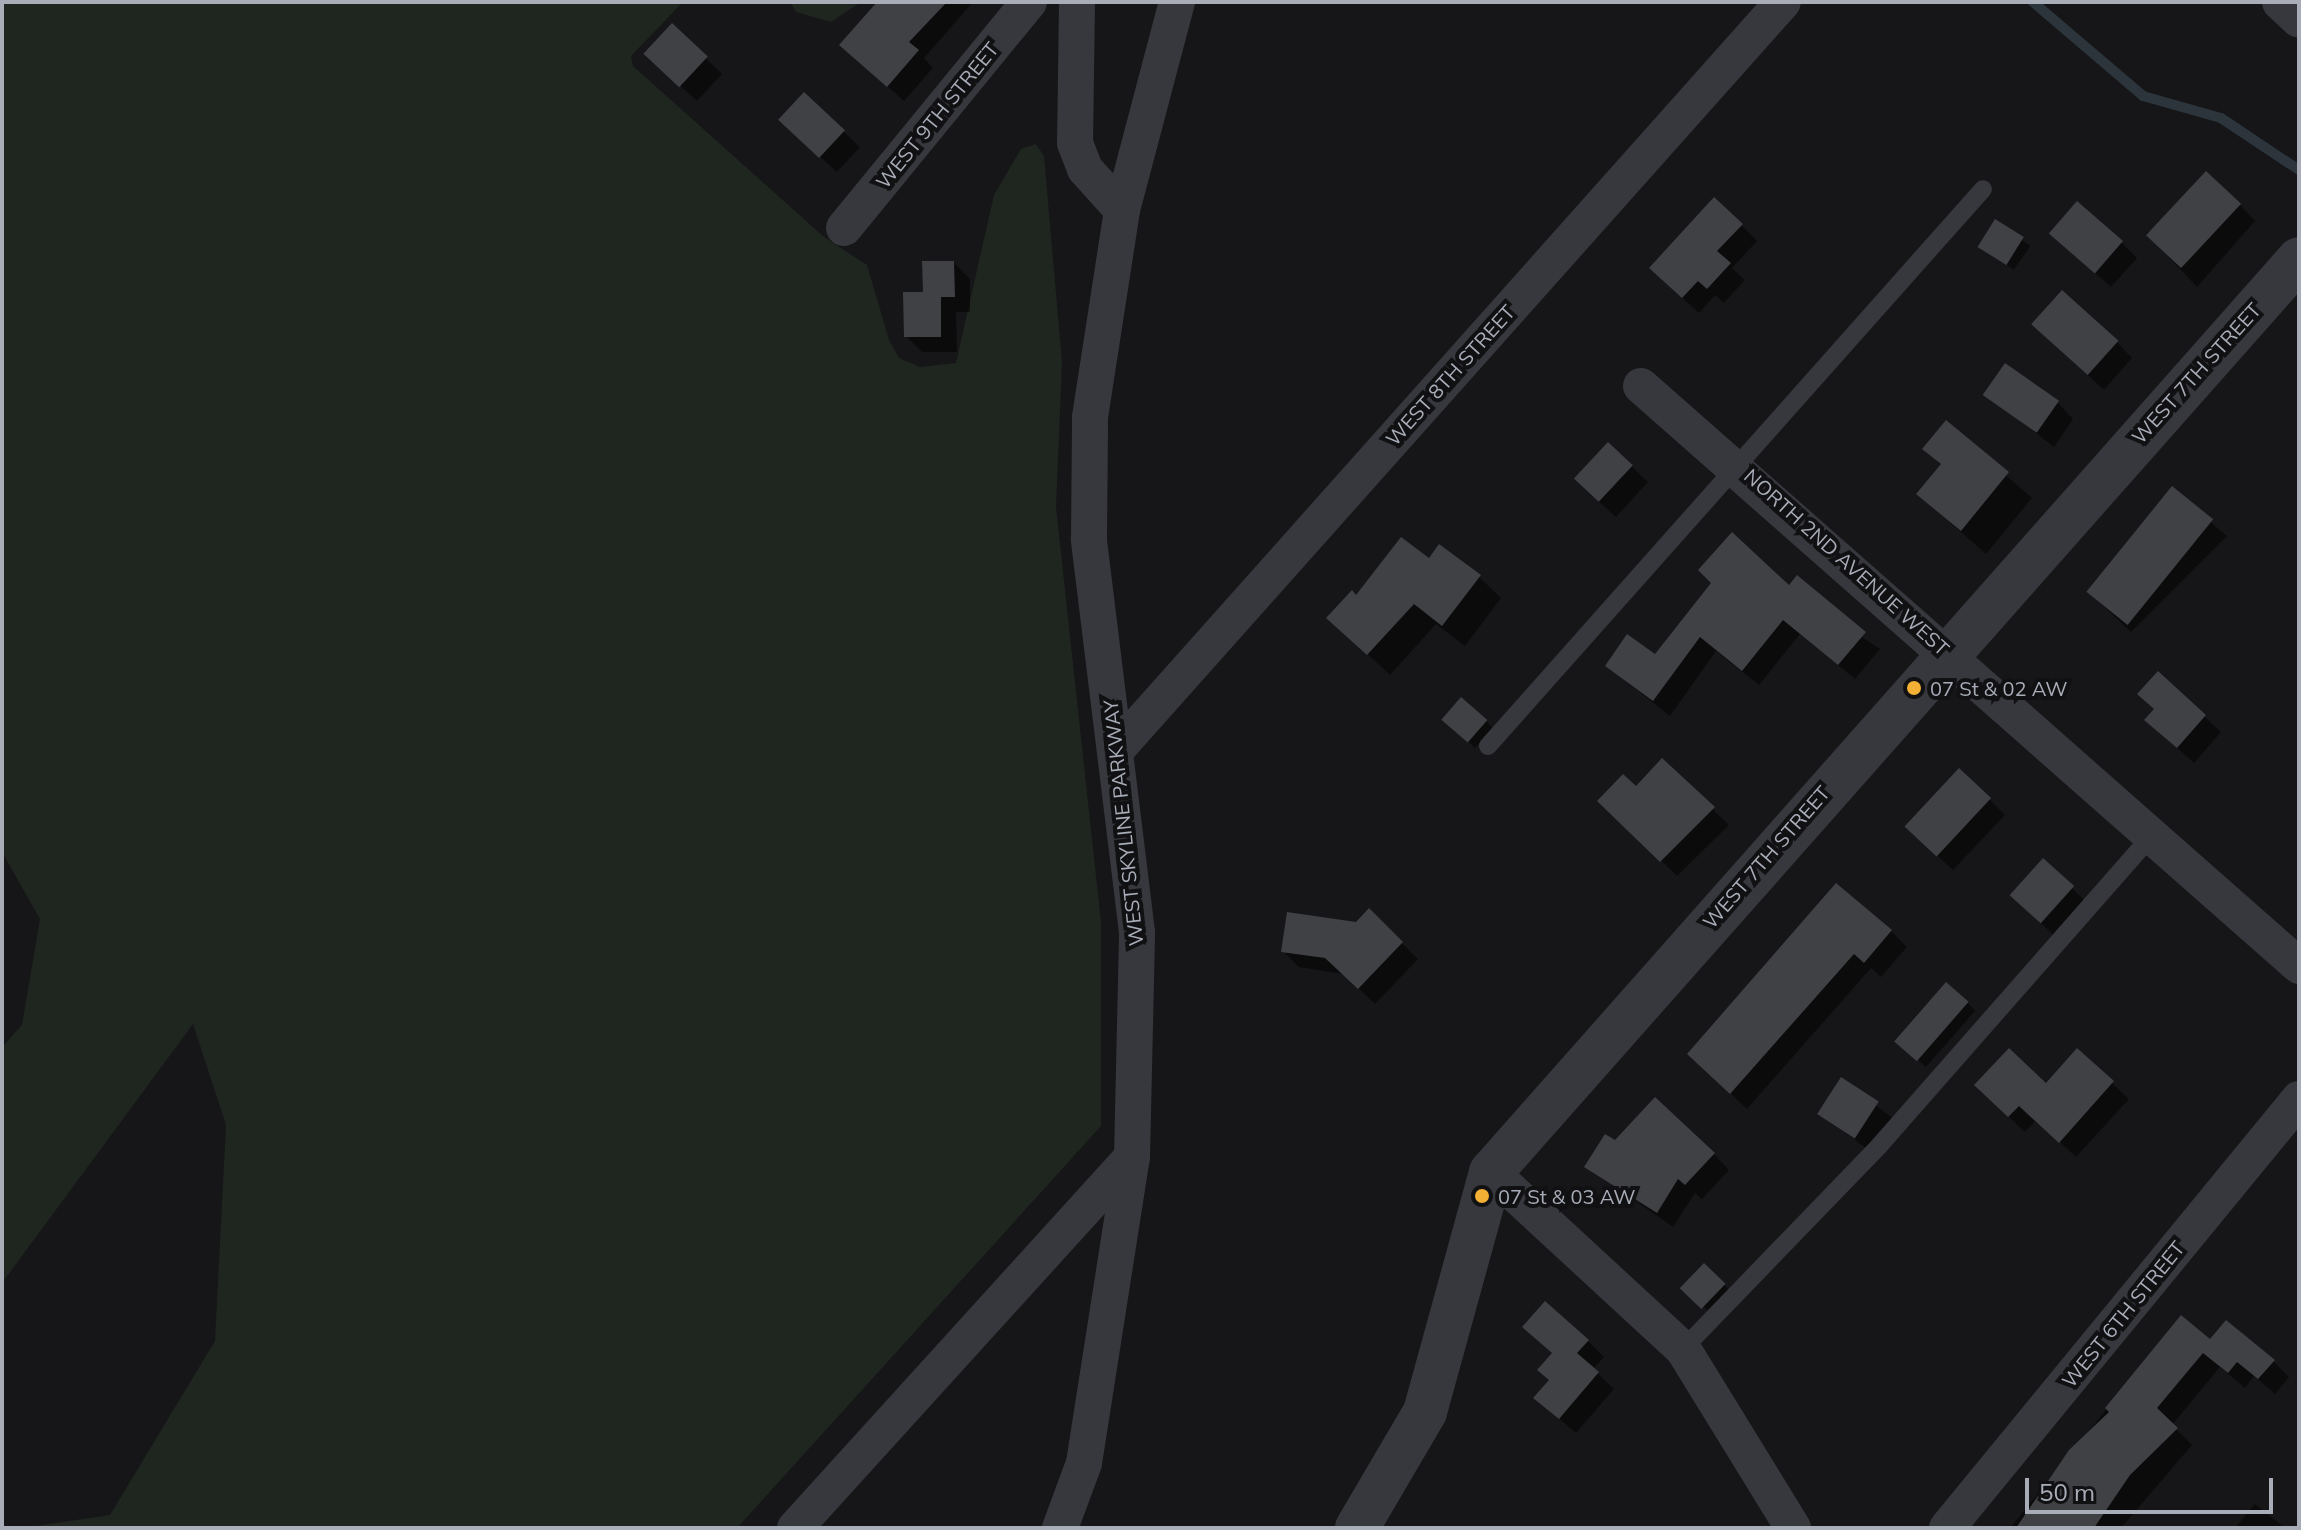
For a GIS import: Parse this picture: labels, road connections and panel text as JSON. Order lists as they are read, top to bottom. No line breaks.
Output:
{"streets":{"street":["WEST 9TH STREET","WEST 7TH STREET","WEST 8TH STREET","NORTH 2ND AVENUE WEST","WEST SKYLINE PARKWAY","WEST 6TH STREET"]},"crossings":[["WEST 7TH STREET","NORTH 2ND AVENUE WEST"],["WEST 8TH STREET","WEST SKYLINE PARKWAY"]],"places":["07 St & 02 AW","07 St & 03 AW"],"scale_bar":"50 m"}
